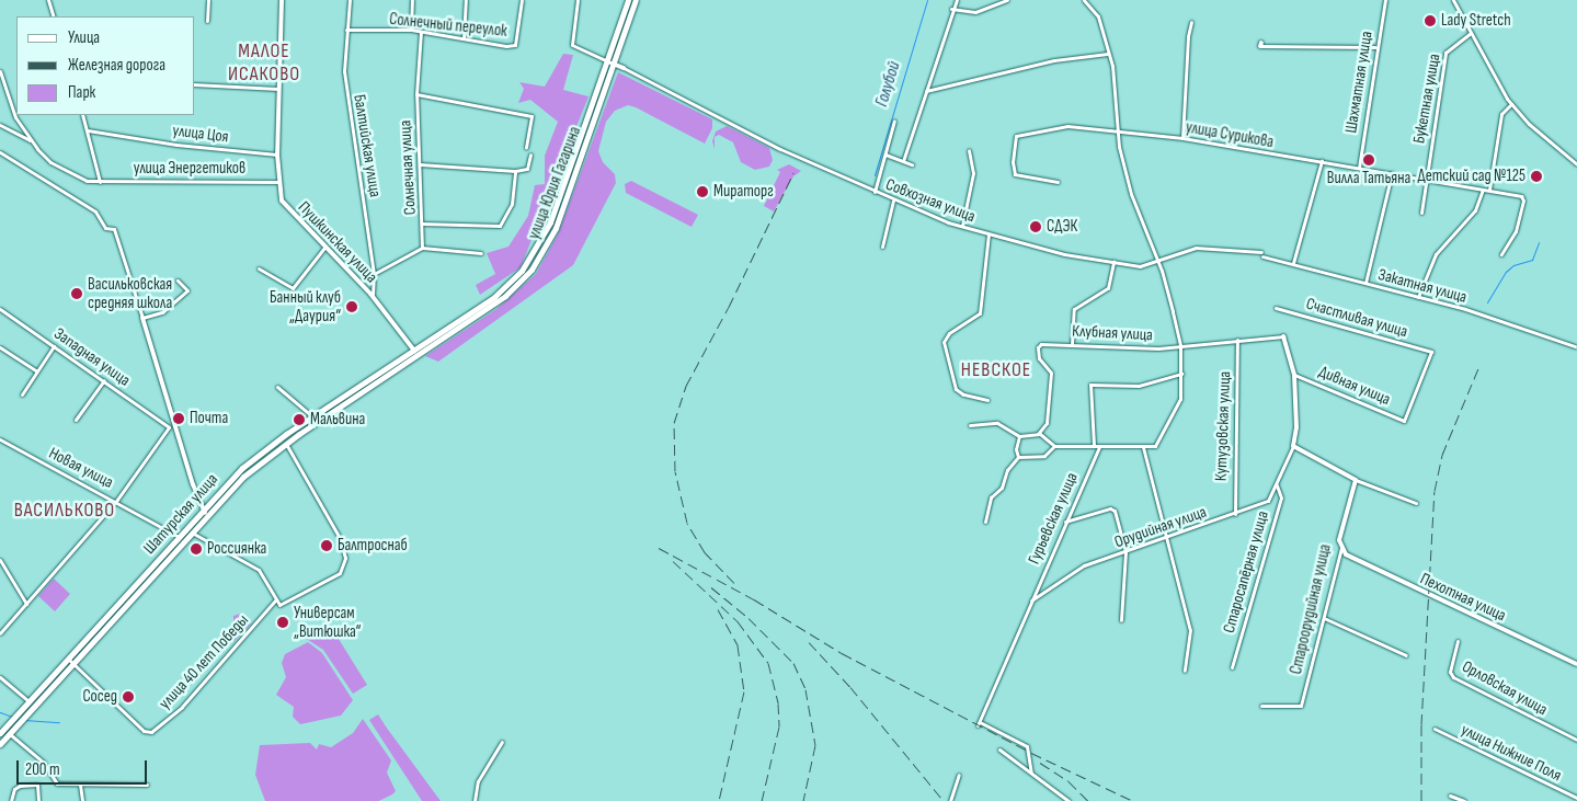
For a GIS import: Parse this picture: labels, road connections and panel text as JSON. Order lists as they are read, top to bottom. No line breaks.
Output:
{"streets":{"main road":["улица Юрия Гагарина","Шатурская улица"],"street":["Солнечный переулок","Шахматная улица","Букетная улица","улица Цоя","улица Сурикова","Балтийская улица","Солнечная улица","улица Энергетиков","Совхозная улица","Пушкинская улица","Закатная улица","Счастливая улица","Клубная улица","Западная улица","Дивная улица","Кутузовская улица","Новая улица","Гурьевская улица","Орудийная улица","Старосапёрная улица","Пехотная улица","Староорудийная улица","улица 40 лет Победы","Орловская улица","улица Нижние Поля"]},"crossings":[["Солнечный переулок","Балтийская улица"],["Солнечный переулок","Солнечная улица"],["Шахматная улица","улица Сурикова"],["Букетная улица","улица Сурикова"],["улица Цоя","Пушкинская улица"],["Балтийская улица","Пушкинская улица"],["улица Энергетиков","Пушкинская улица"],["улица Юрия Гагарина","Совхозная улица"],["улица Юрия Гагарина","Пушкинская улица"],["улица Юрия Гагарина","Шатурская улица"],["Совхозная улица","Закатная улица"],["Пушкинская улица","Шатурская улица"],["Счастливая улица","Дивная улица"],["Клубная улица","Кутузовская улица"],["Клубная улица","Орудийная улица"],["Дивная улица","Орудийная улица"],["Кутузовская улица","Орудийная улица"],["Новая улица","Шатурская улица"],["Шатурская улица","улица 40 лет Победы"],["Гурьевская улица","Орудийная улица"],["Орудийная улица","Старосапёрная улица"],["Пехотная улица","Староорудийная улица"]],"districts":["МАЛОЕ ИСАКОВО","НЕВСКОЕ","ВАСИЛЬКОВО"],"water":["Голубой"],"places":["Lady Stretch","Вилла Татьяна","Детский сад №125","Мираторг","СДЭК","Васильковская средняя школа","Банный клуб „Даурия“","Почта","Мальвина","Балтроснаб","Россиянка","Универсам „Витюшка“","Сосед"],"legend":["Улица","Железная дорога","Парк"],"scale_bar":"200 m"}
